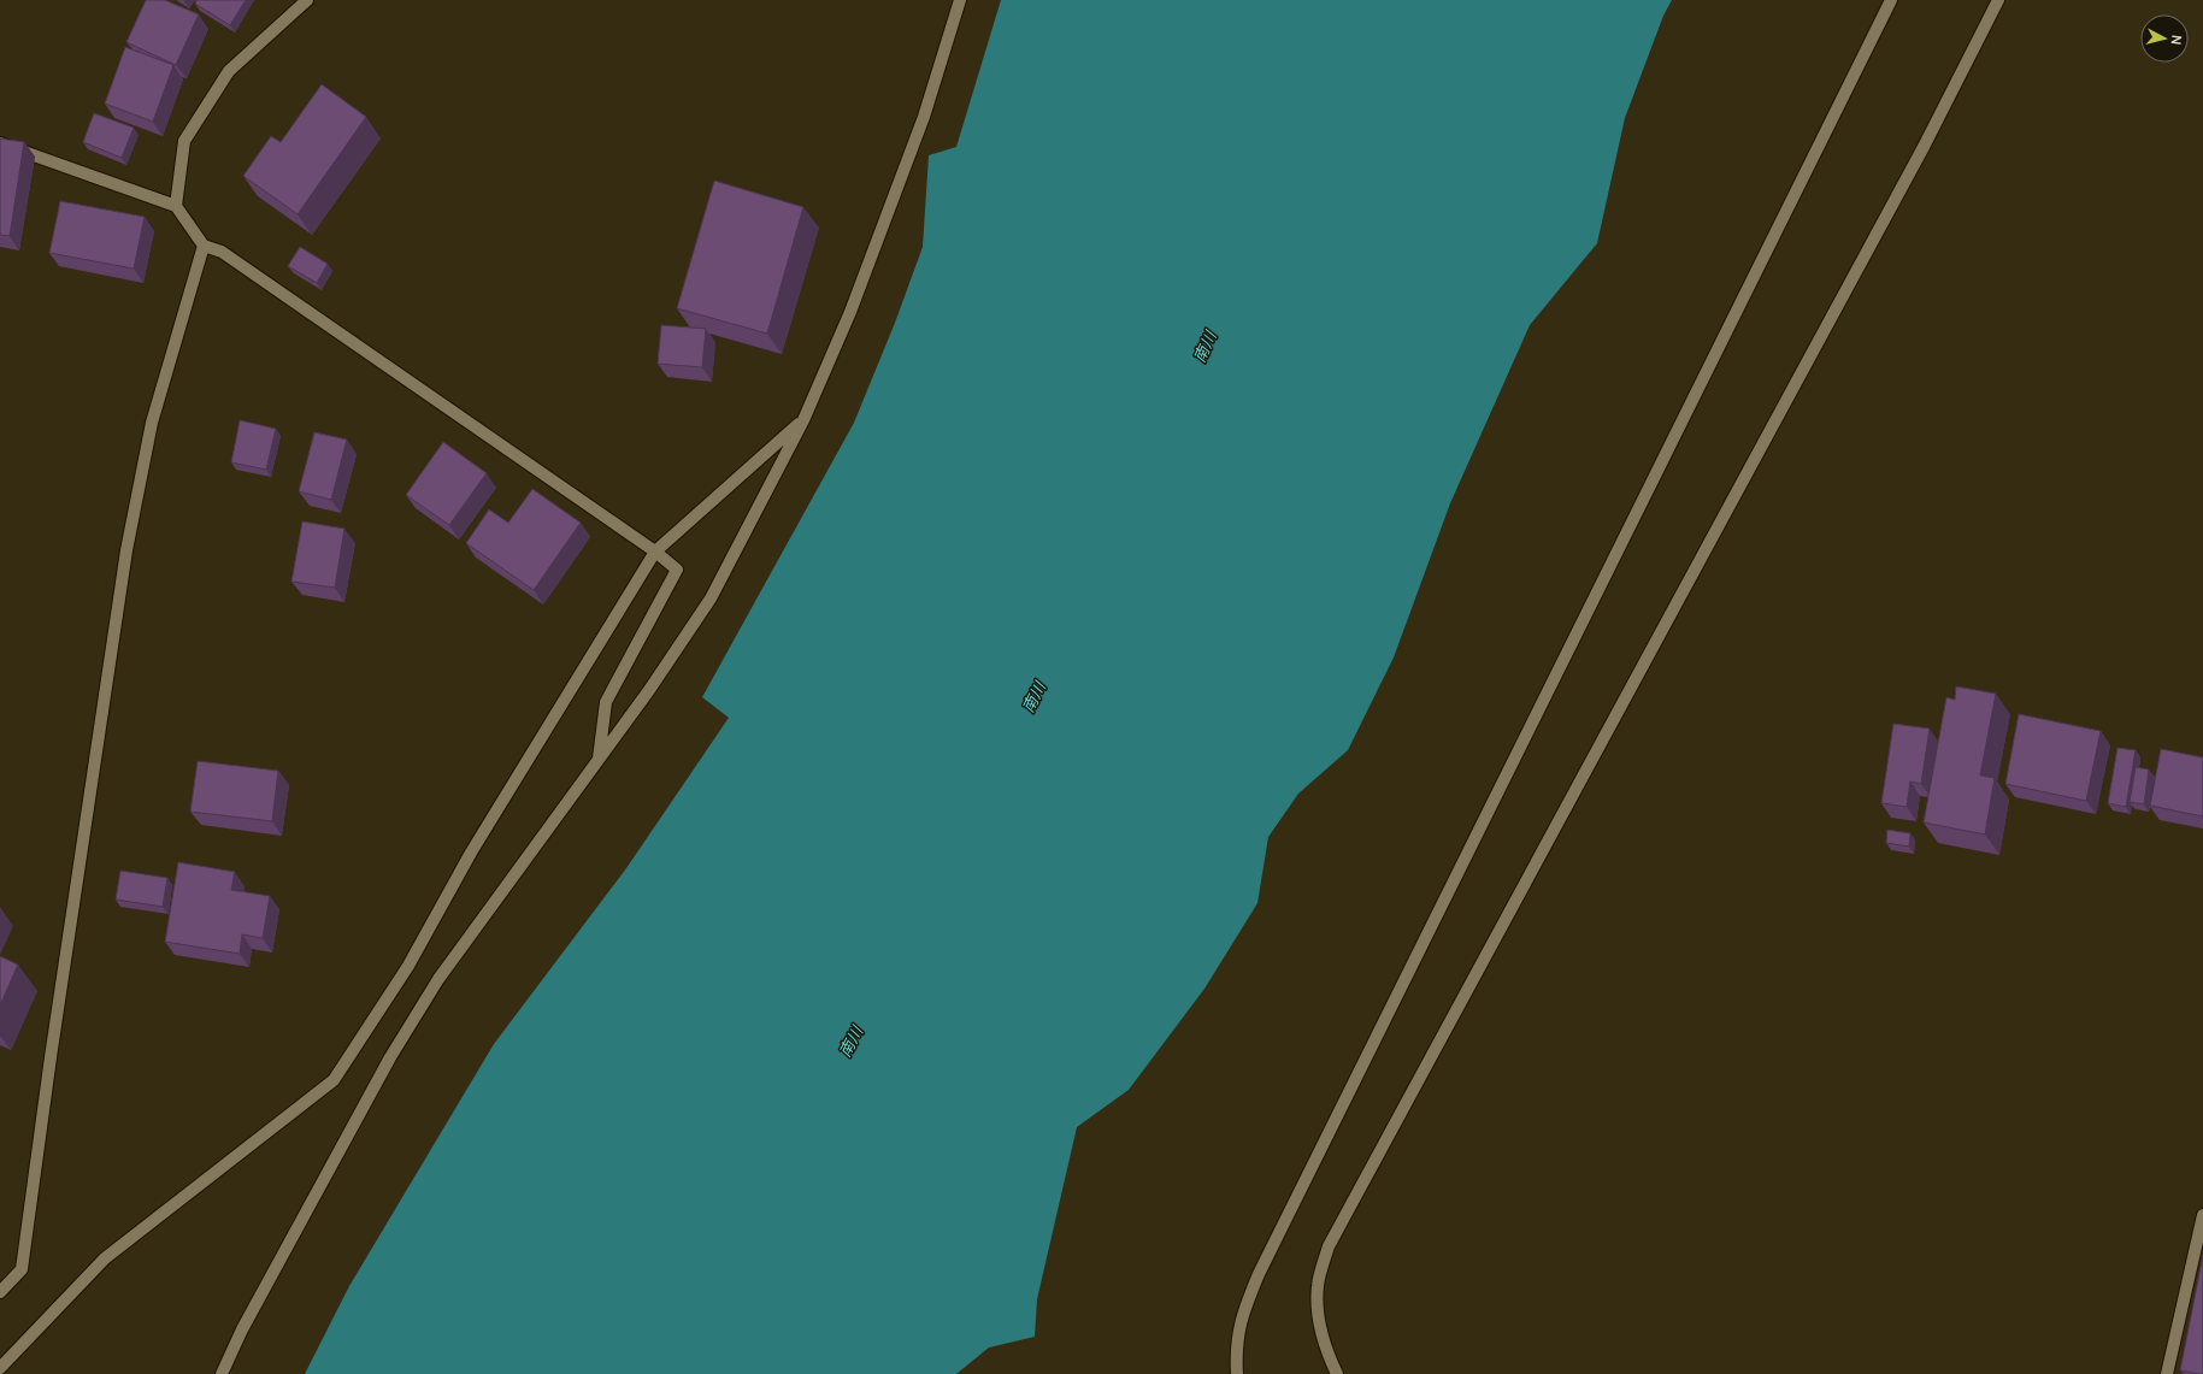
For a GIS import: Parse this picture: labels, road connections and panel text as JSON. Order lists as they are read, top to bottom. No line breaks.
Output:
{"water":["南川"],"north":"right"}
